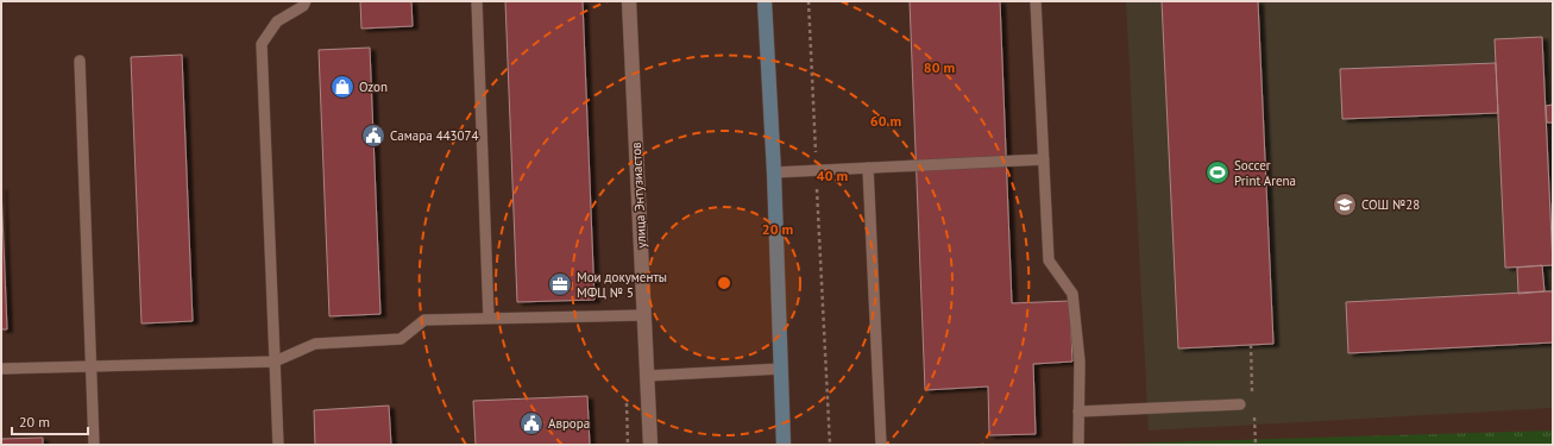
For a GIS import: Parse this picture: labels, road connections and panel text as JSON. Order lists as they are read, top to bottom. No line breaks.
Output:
{"streets":{"street":["улица Энтузиастов"]},"places":{"shop":["Ozon"],"public building":["Самара 443074","Аврора"],"sports":["Soccer Print Arena"],"school or university":["СОШ №28"],"office":["Мои документы МФЦ № 5"]},"scale_bar":"20 m","rings":["80 m","60 m","40 m","20 m"]}
